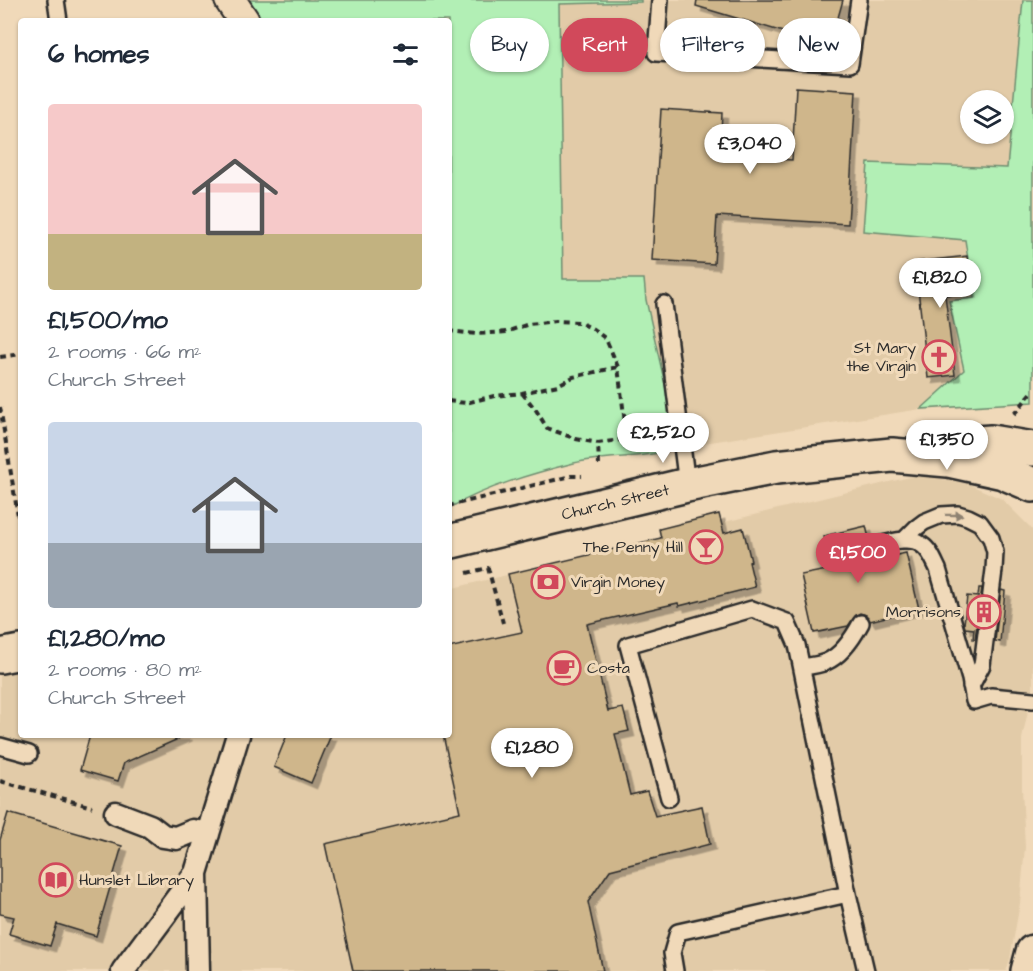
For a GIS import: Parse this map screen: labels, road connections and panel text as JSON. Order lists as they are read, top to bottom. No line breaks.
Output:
{"streets":{"street":["Church Street"]},"places":{"church":["St Mary the Virgin"],"bar":["The Penny Hill"],"bank":["Virgin Money"],"building":["Morrisons"],"cafe":["Costa"],"library":["Hunslet Library"]},"page":{"chip":["Buy","Rent","Filters","New"],"heading":"6 homes","list":[{"name":"£1,500/mo","note":"2 rooms · 66 m² · Church Street"},{"name":"£1,280/mo","note":"2 rooms · 80 m² · Church Street"}],"price":["£3,040","£1,820","£2,520","£1,350","£1,500","£1,280"]}}
